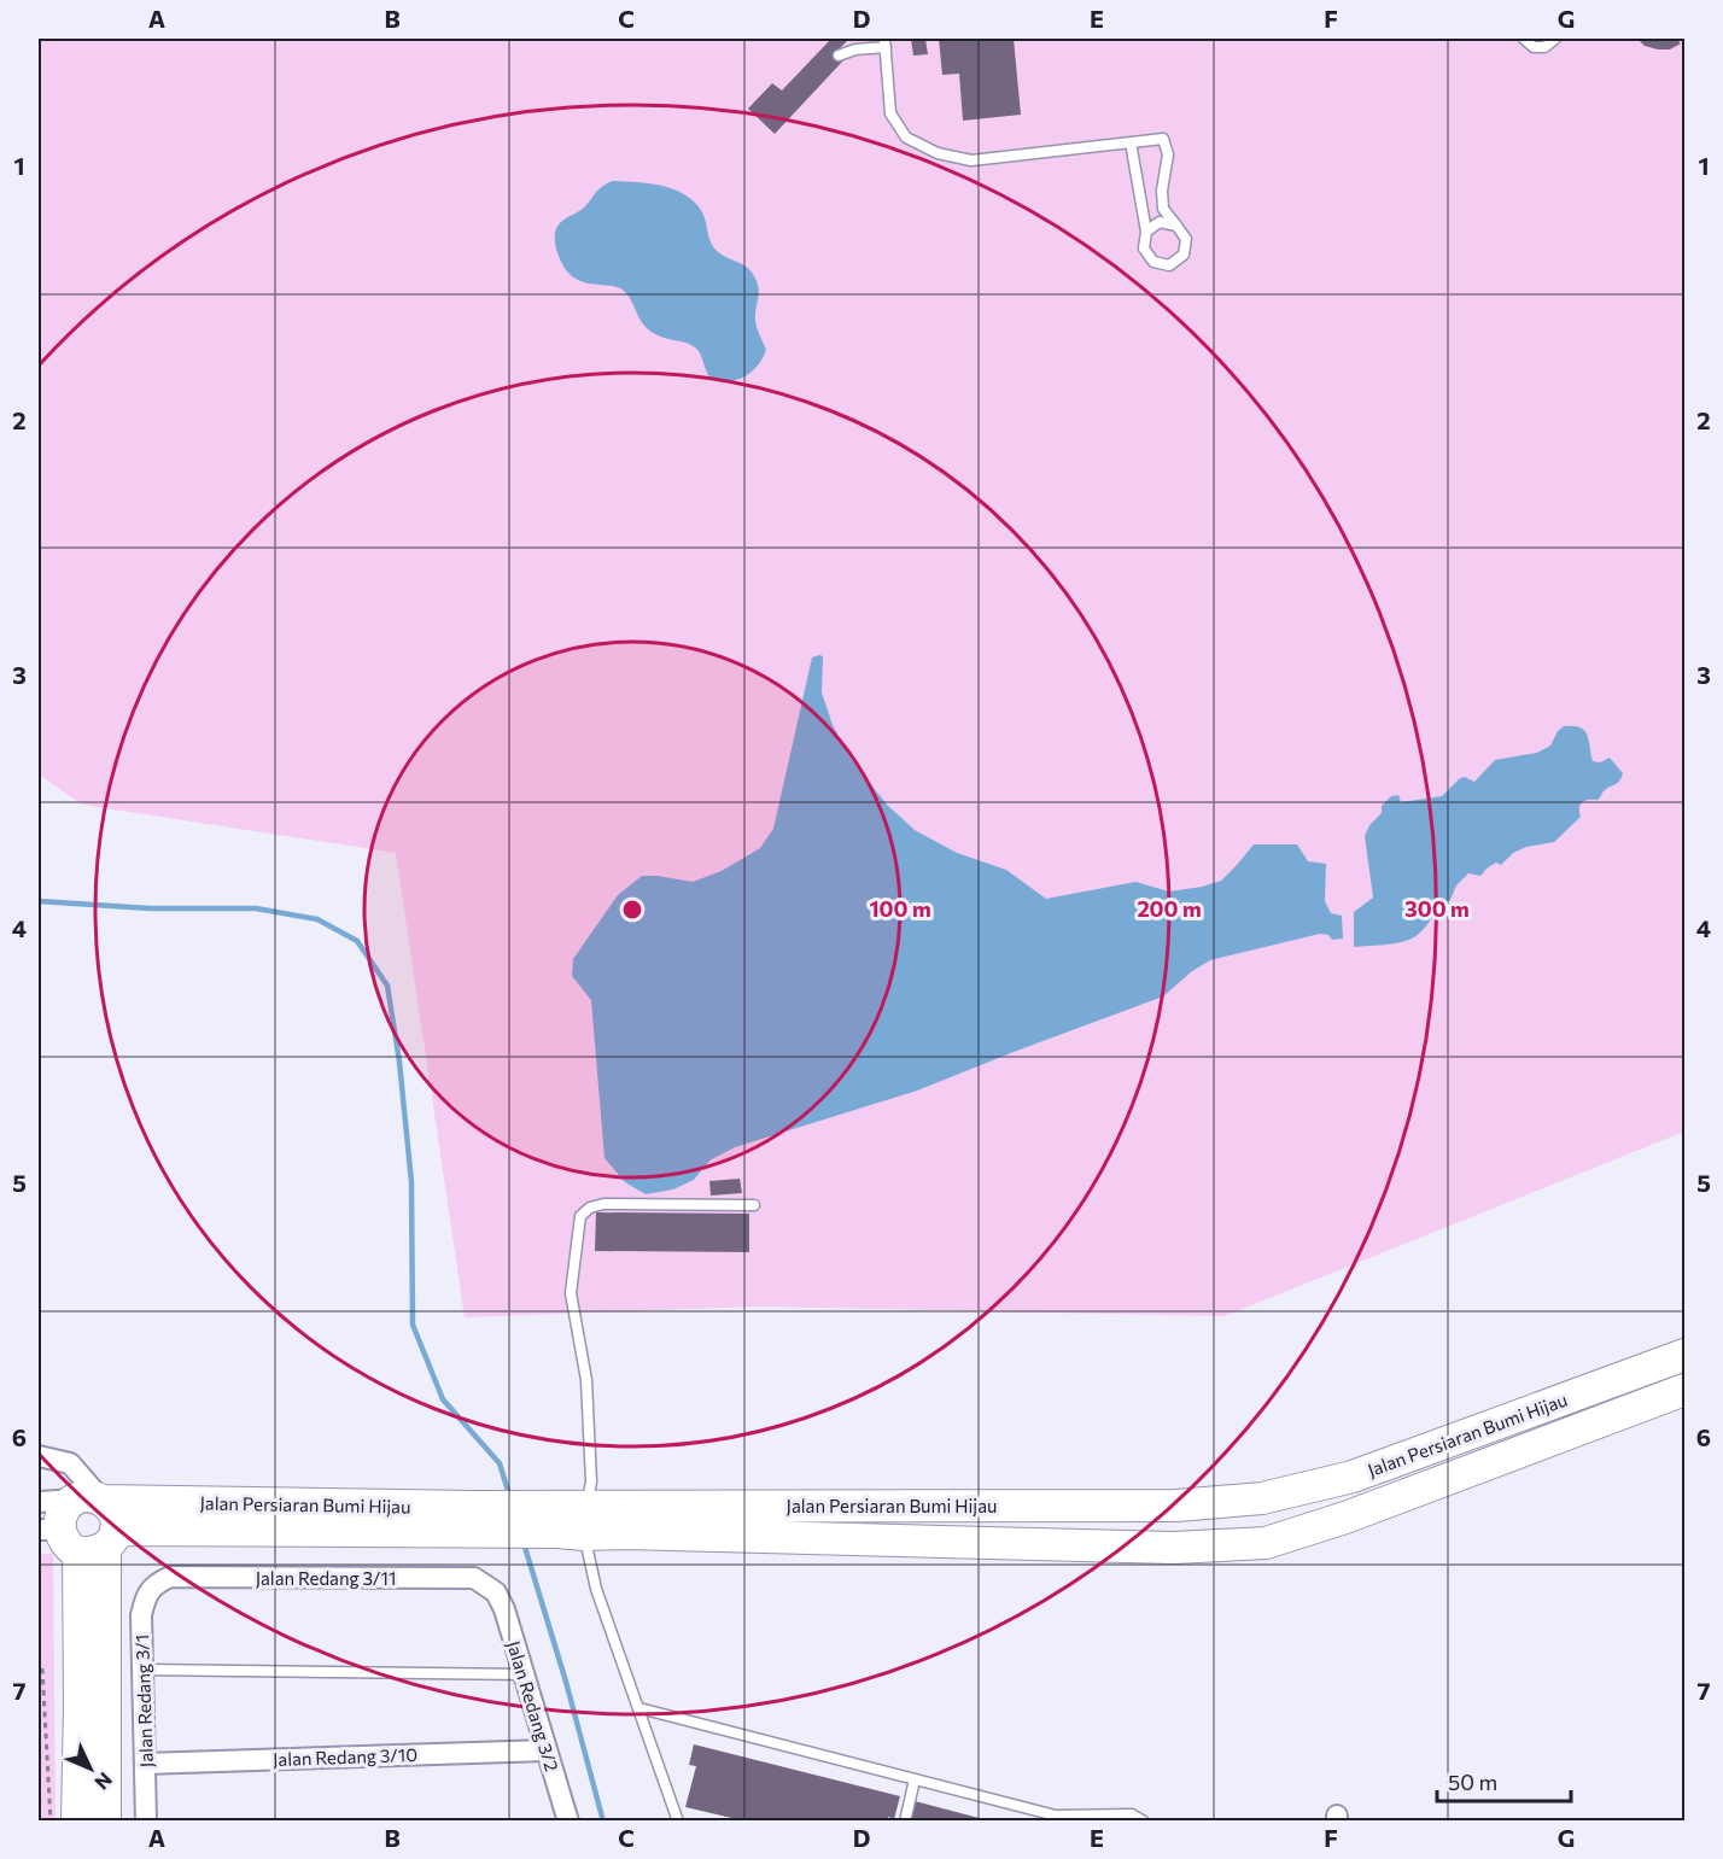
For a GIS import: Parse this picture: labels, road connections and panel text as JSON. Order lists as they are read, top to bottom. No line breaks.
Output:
{"streets":{"main road":["Jalan Persiaran Bumi Hijau"],"street":["Jalan Redang 3/11","Jalan Redang 3/1","Jalan Redang 3/2","Jalan Redang 3/10"]},"crossings":[["Jalan Redang 3/11","Jalan Redang 3/1"],["Jalan Redang 3/11","Jalan Redang 3/2"],["Jalan Redang 3/1","Jalan Redang 3/10"],["Jalan Redang 3/2","Jalan Redang 3/10"]],"scale_bar":"50 m","north":"bottom right","grid":{"columns":["A","B","C","D","E","F","G"],"rows":["1","2","3","4","5","6","7"]},"rings":["100 m","200 m","300 m"]}
